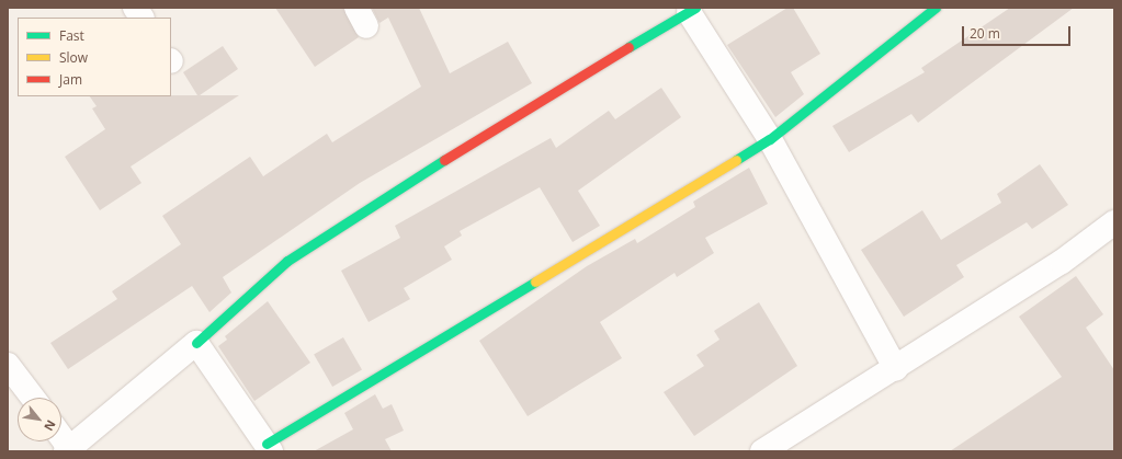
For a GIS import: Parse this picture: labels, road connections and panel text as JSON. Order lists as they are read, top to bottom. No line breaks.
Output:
{"legend":["Fast","Slow","Jam"],"scale_bar":"20 m","north":"bottom right"}
